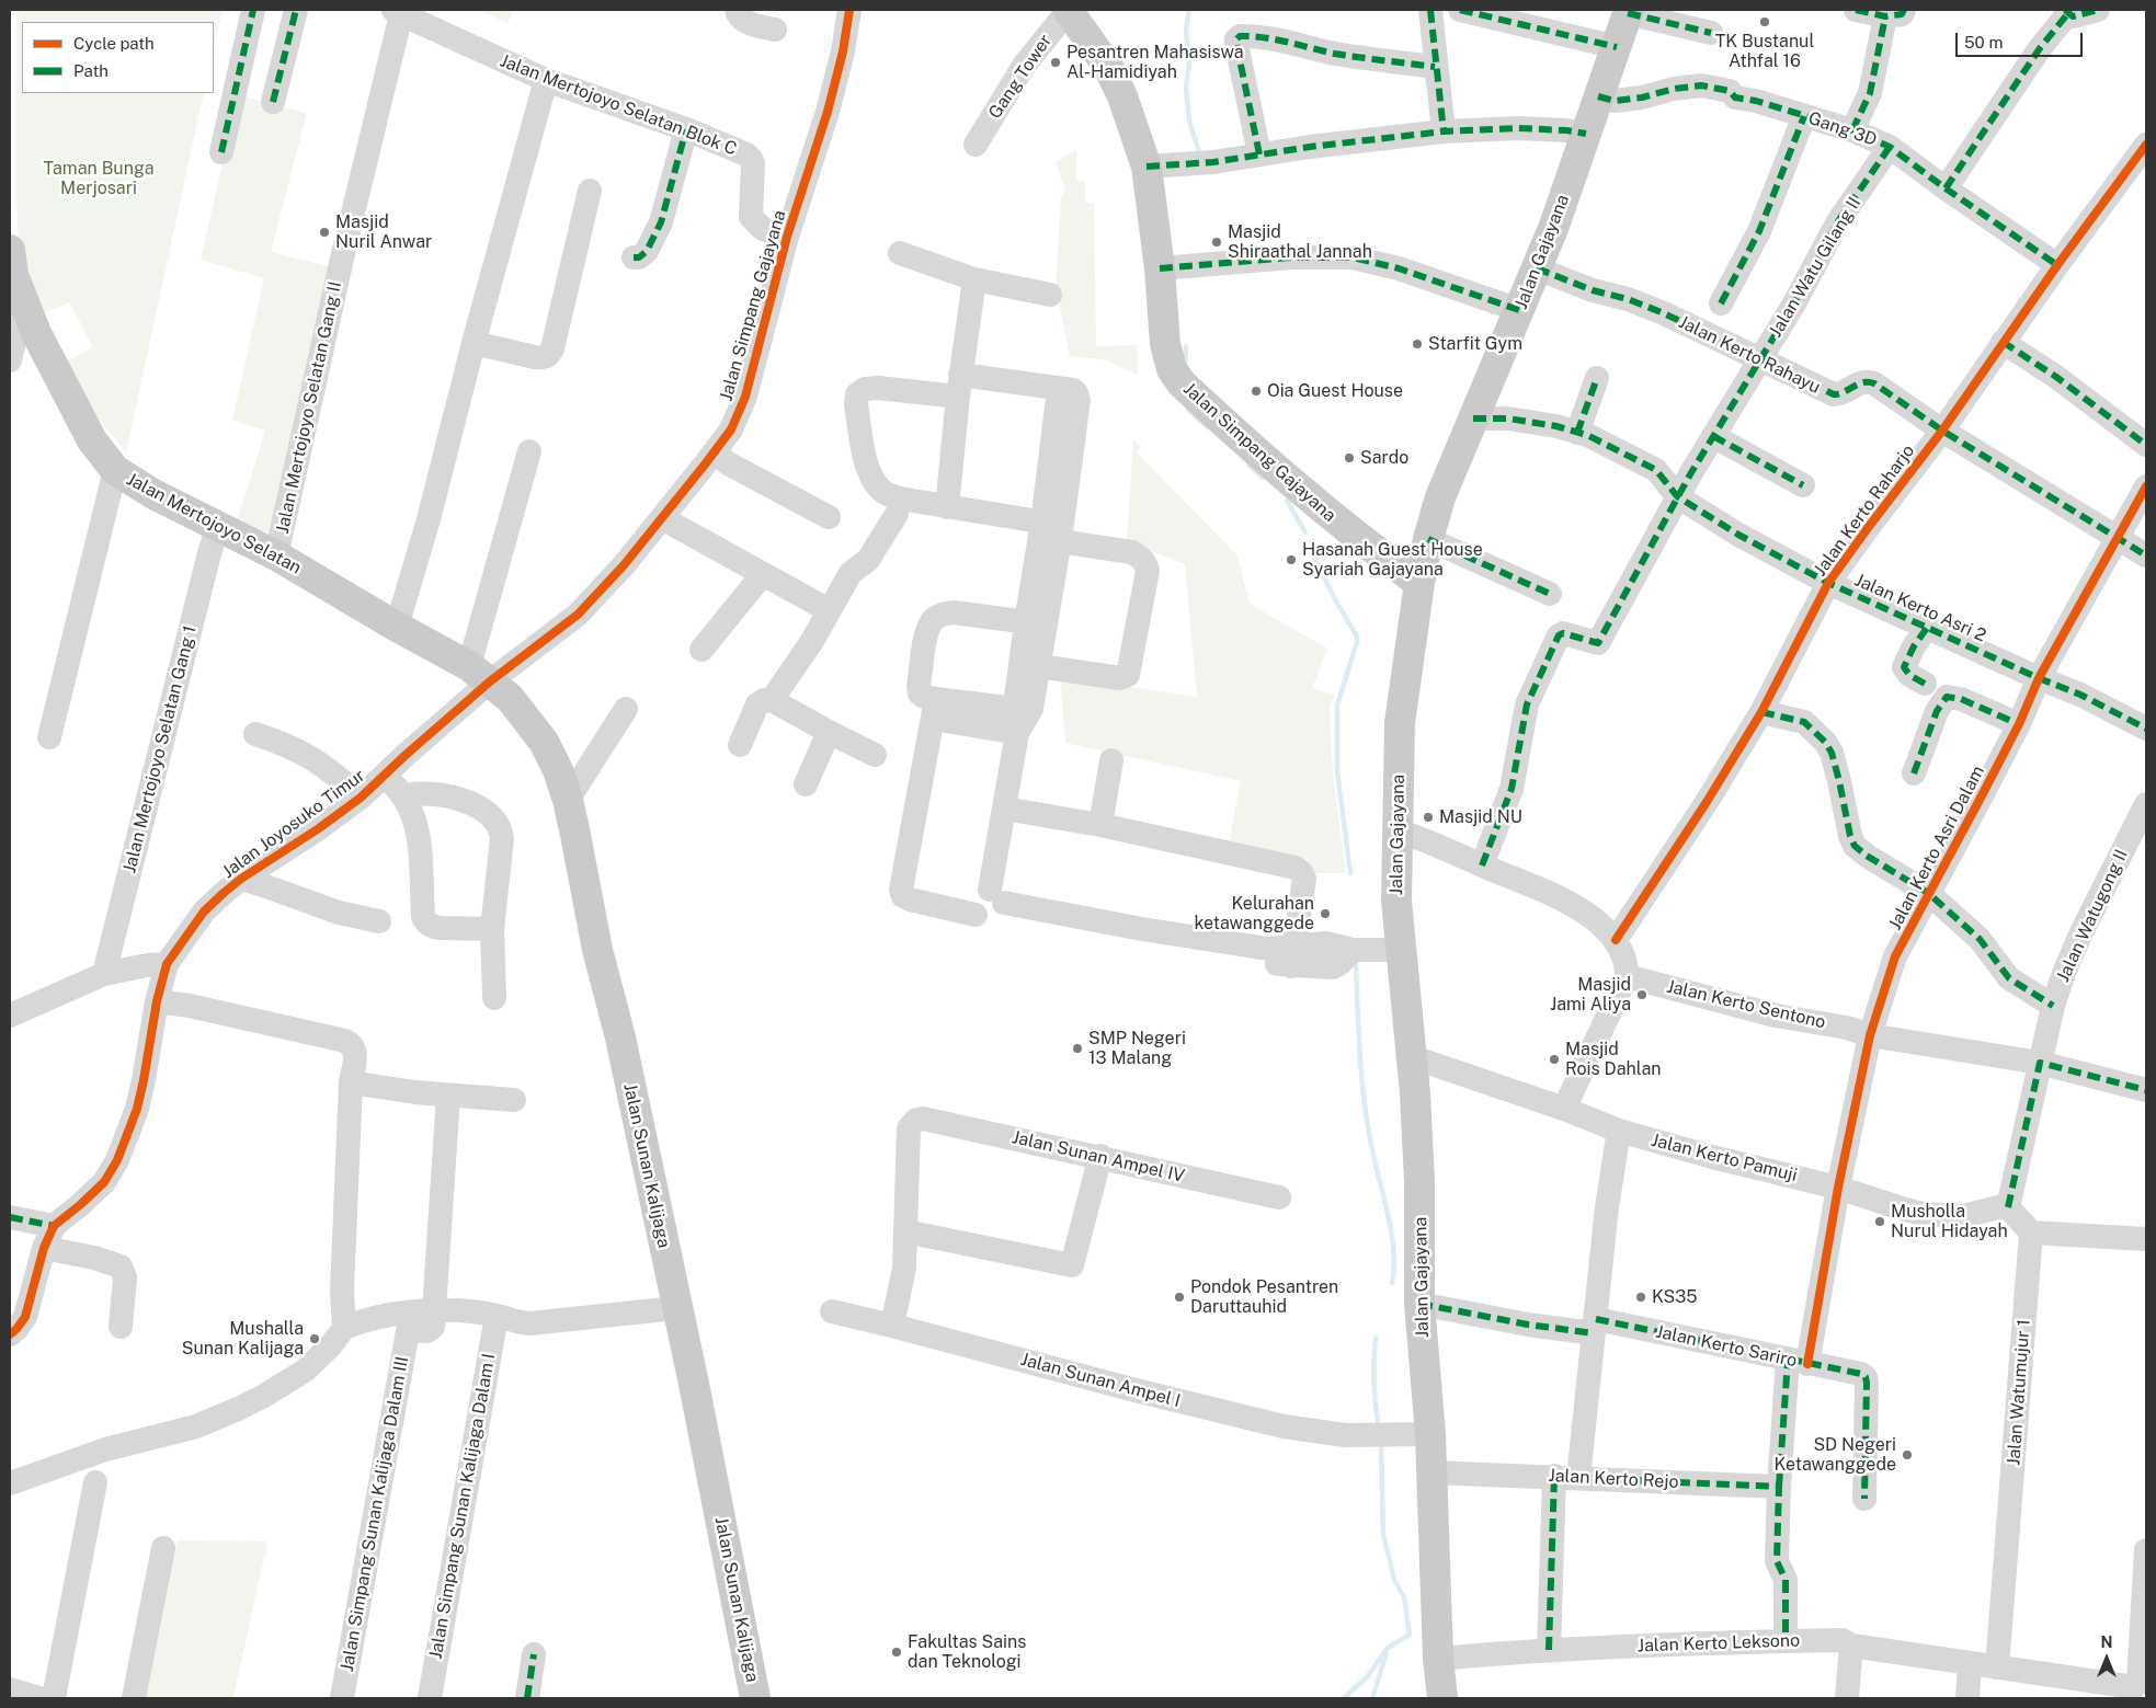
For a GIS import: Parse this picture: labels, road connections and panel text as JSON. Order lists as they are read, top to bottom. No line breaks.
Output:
{"streets":{"main road":["Jalan Gajayana","Jalan Simpang Gajayana","Jalan Mertojoyo Selatan","Jalan Sunan Kalijaga"],"street":["Gang Tower","Jalan Mertojoyo Selatan Blok C","Gang 3D","Jalan Watu Gilang II","Jalan Kerto Rahayu","Jalan Mertojoyo Selatan Gang II","Jalan Kerto Raharjo","Jalan Kerto Asri 2","Jalan Mertojoyo Selatan Gang 1","Jalan Joyosuko Timur","Jalan Kerto Asri Dalam","Jalan Watugong II","Jalan Kerto Sentono","Jalan Sunan Ampel IV","Jalan Kerto Pamuji","Jalan Kerto Sariro","Jalan Sunan Ampel I","Jalan Watumujur 1","Jalan Kerto Rejo","Jalan Simpang Sunan Kalijaga Dalam I","Jalan Simpang Sunan Kalijaga Dalam III","Jalan Kerto Leksono"]},"crossings":[["Gang Tower","Jalan Simpang Gajayana"],["Jalan Mertojoyo Selatan Blok C","Jalan Simpang Gajayana"],["Jalan Mertojoyo Selatan Blok C","Jalan Mertojoyo Selatan Gang II"],["Gang 3D","Jalan Gajayana"],["Gang 3D","Jalan Watu Gilang II"],["Gang 3D","Jalan Kerto Raharjo"],["Jalan Gajayana","Jalan Simpang Gajayana"],["Jalan Gajayana","Jalan Kerto Rahayu"],["Jalan Gajayana","Jalan Kerto Asri 2"],["Jalan Gajayana","Jalan Kerto Pamuji"],["Jalan Gajayana","Jalan Kerto Sariro"],["Jalan Gajayana","Jalan Sunan Ampel I"],["Jalan Gajayana","Jalan Kerto Rejo"],["Jalan Gajayana","Jalan Kerto Leksono"],["Jalan Watu Gilang II","Jalan Kerto Rahayu"],["Jalan Watu Gilang II","Jalan Kerto Asri 2"],["Jalan Simpang Gajayana","Jalan Mertojoyo Selatan"],["Jalan Simpang Gajayana","Jalan Joyosuko Timur"],["Jalan Simpang Gajayana","Jalan Sunan Kalijaga"],["Jalan Kerto Rahayu","Jalan Kerto Raharjo"],["Jalan Kerto Rahayu","Jalan Kerto Asri Dalam"],["Jalan Mertojoyo Selatan Gang II","Jalan Mertojoyo Selatan"],["Jalan Kerto Raharjo","Jalan Kerto Asri 2"],["Jalan Mertojoyo Selatan","Jalan Mertojoyo Selatan Gang 1"],["Jalan Mertojoyo Selatan","Jalan Joyosuko Timur"],["Jalan Mertojoyo Selatan","Jalan Sunan Kalijaga"],["Jalan Kerto Asri 2","Jalan Kerto Asri Dalam"],["Jalan Joyosuko Timur","Jalan Sunan Kalijaga"],["Jalan Kerto Asri Dalam","Jalan Kerto Sentono"],["Jalan Kerto Asri Dalam","Jalan Kerto Pamuji"],["Jalan Kerto Asri Dalam","Jalan Kerto Sariro"],["Jalan Kerto Asri Dalam","Jalan Kerto Rejo"],["Jalan Kerto Asri Dalam","Jalan Kerto Leksono"],["Jalan Watugong II","Jalan Kerto Sentono"],["Jalan Watugong II","Jalan Kerto Pamuji"],["Jalan Watumujur 1","Jalan Kerto Leksono"]],"parks":["Taman Bunga Merjosari"],"places":["TK Bustanul Athfal 16","Pesantren Mahasiswa Al-Hamidiyah","Masjid Nuril Anwar","Masjid Shiraathal Jannah","Starfit Gym","Oia Guest House","Sardo","Hasanah Guest House Syariah Gajayana","Masjid NU","Kelurahan ketawanggede","Masjid Jami Aliya","SMP Negeri 13 Malang","Masjid Rois Dahlan","Musholla Nurul Hidayah","Pondok Pesantren Daruttauhid","KS35","Mushalla Sunan Kalijaga","SD Negeri Ketawanggede","Fakultas Sains dan Teknologi"],"legend":["Cycle path","Path"],"scale_bar":"50 m","north":"top"}
